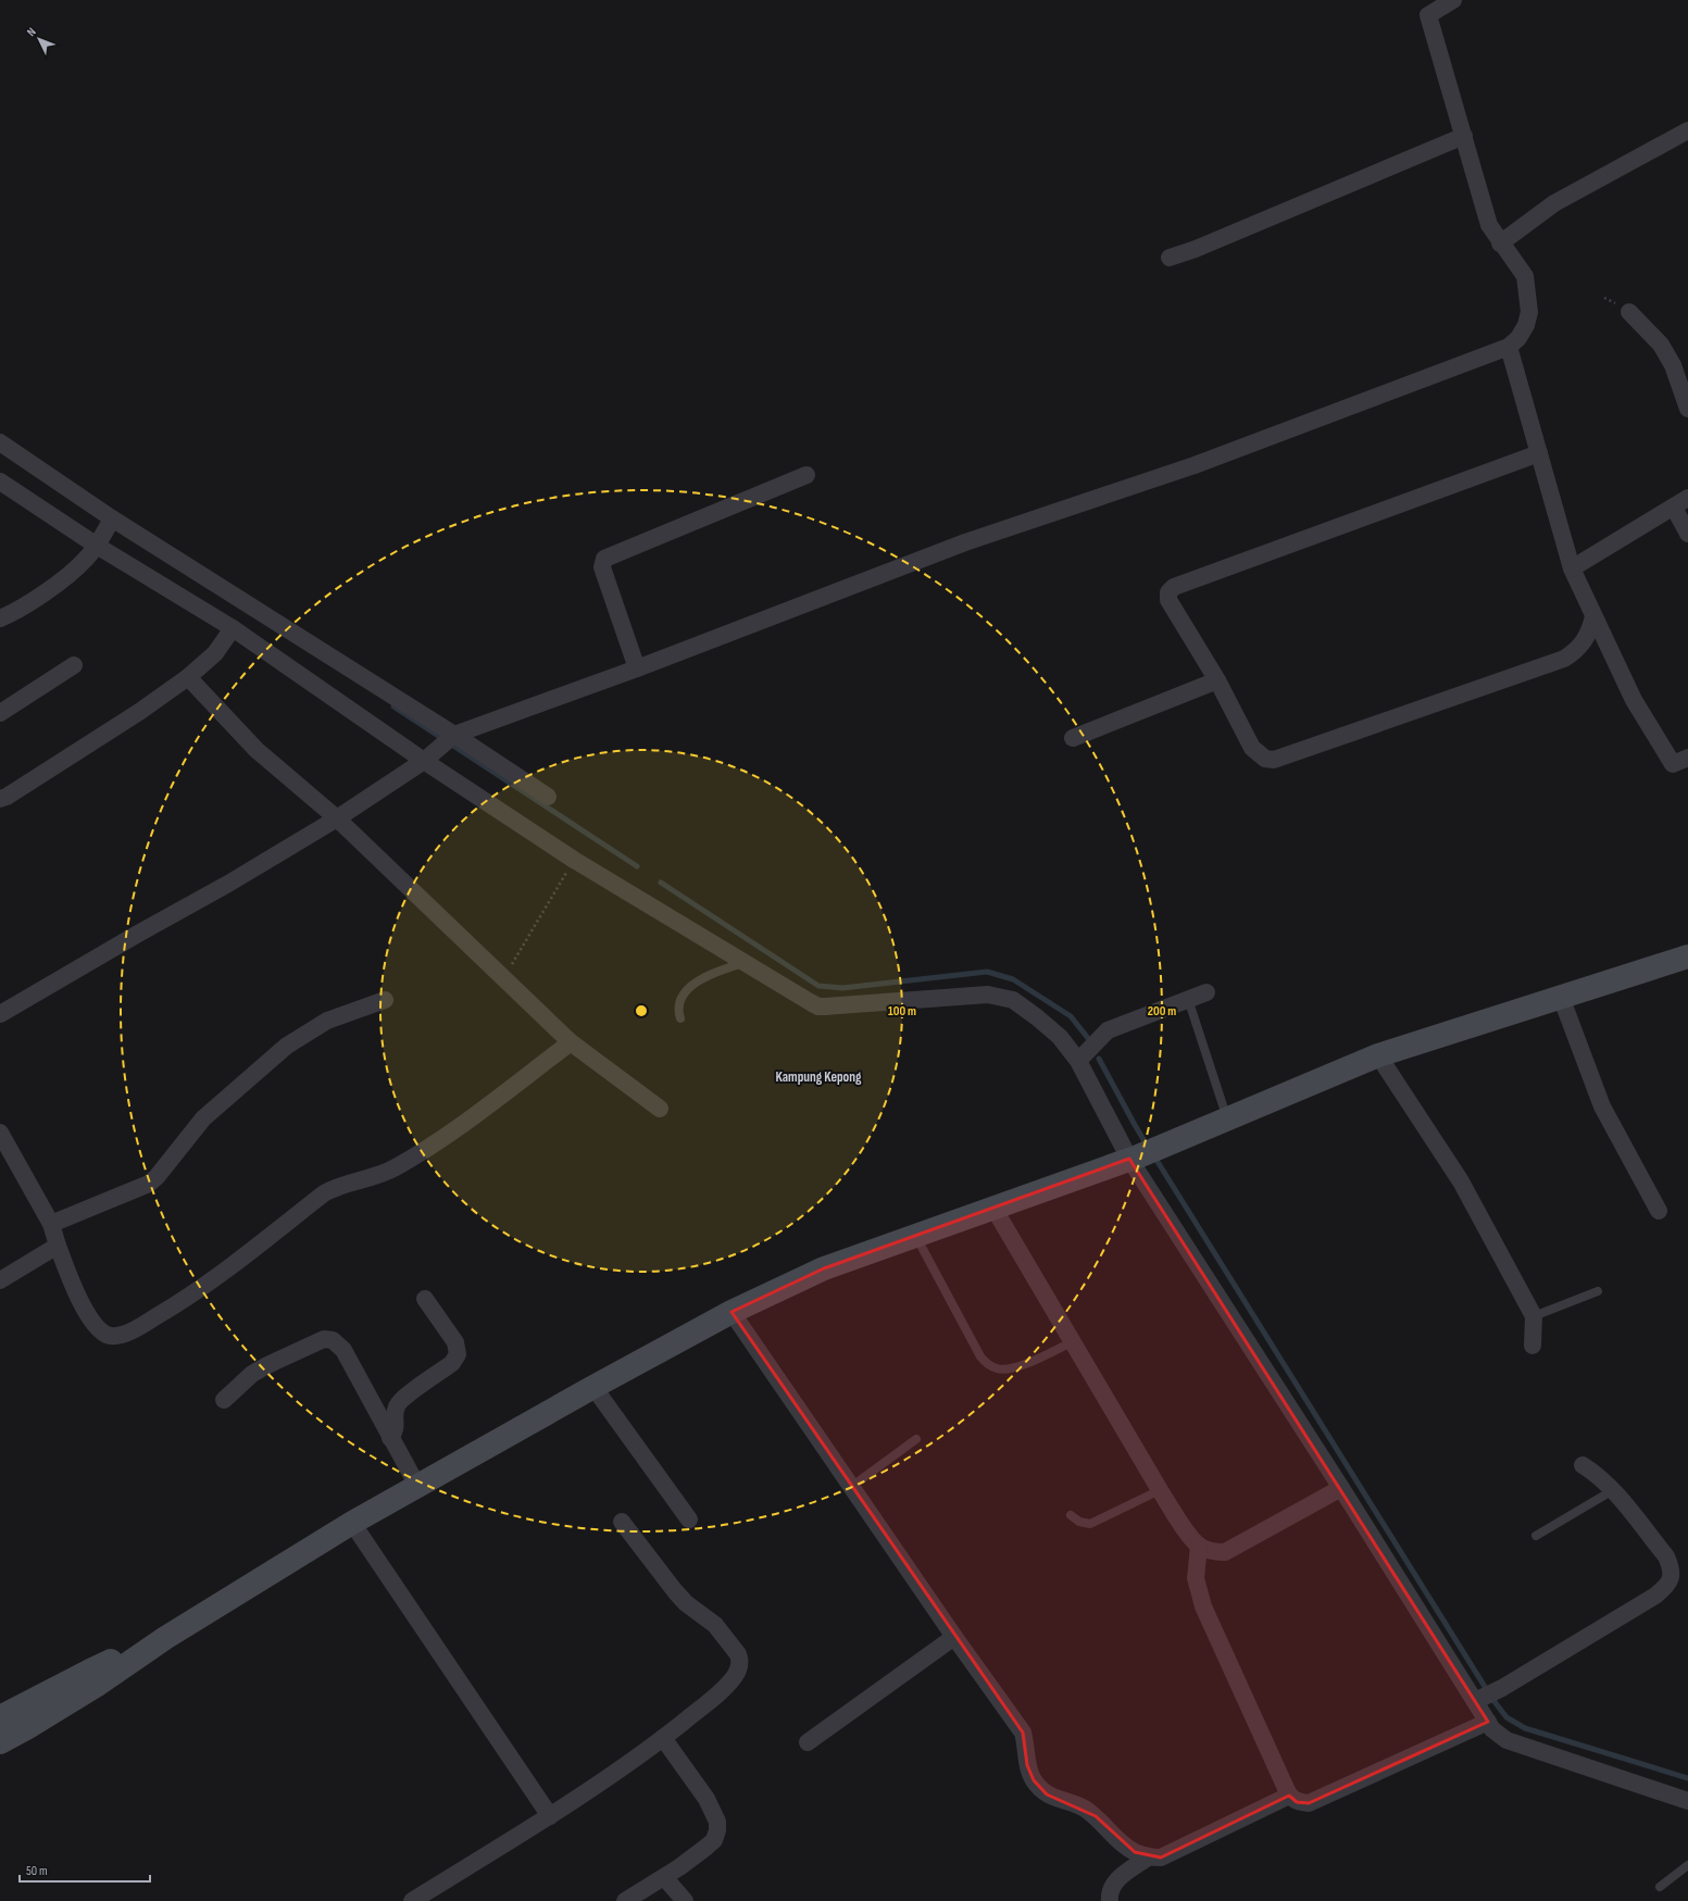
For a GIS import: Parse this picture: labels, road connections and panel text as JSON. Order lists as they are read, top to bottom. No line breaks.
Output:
{"districts":["Kampung Kepong"],"scale_bar":"50 m","north":"top left","rings":["100 m","200 m"]}
